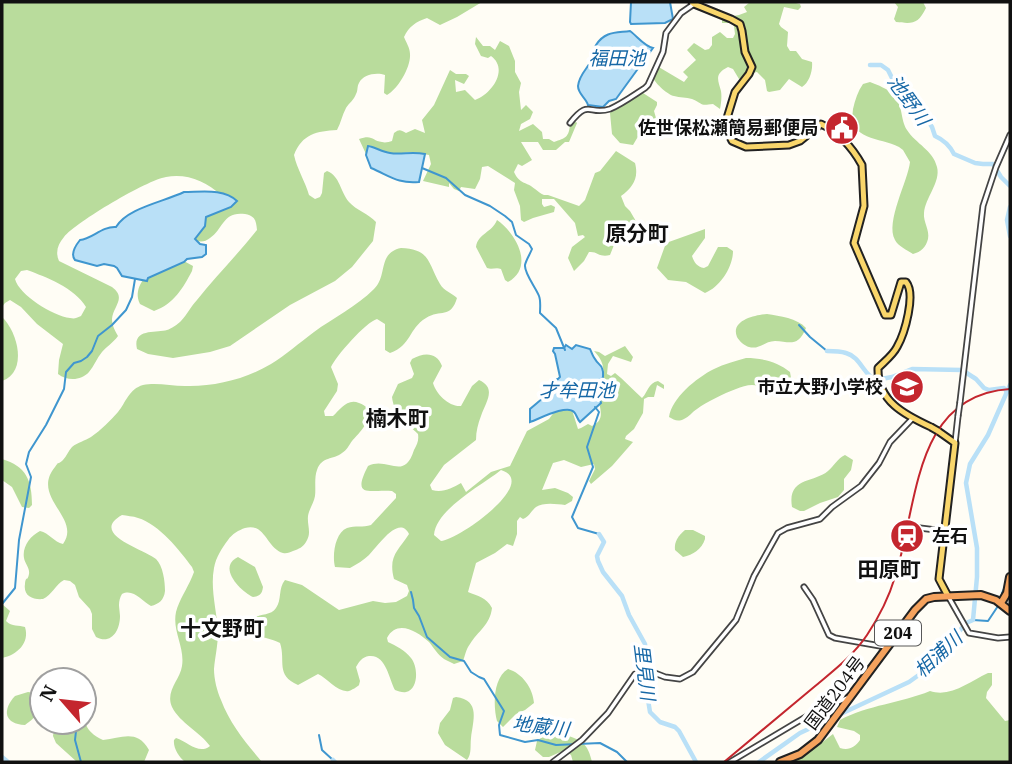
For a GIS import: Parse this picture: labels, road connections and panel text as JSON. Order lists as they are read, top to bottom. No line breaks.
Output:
{"streets":{"highway":["204","国道204号"]},"districts":["原分町","楠木町","田原町","十文野町"],"water":["福田池","池野川","才牟田池","相浦川","里見川","地蔵川"],"places":{"public building":["佐世保松瀬簡易郵便局"],"school or university":["市立大野小学校"],"station":["左石"]},"north":"top left"}
